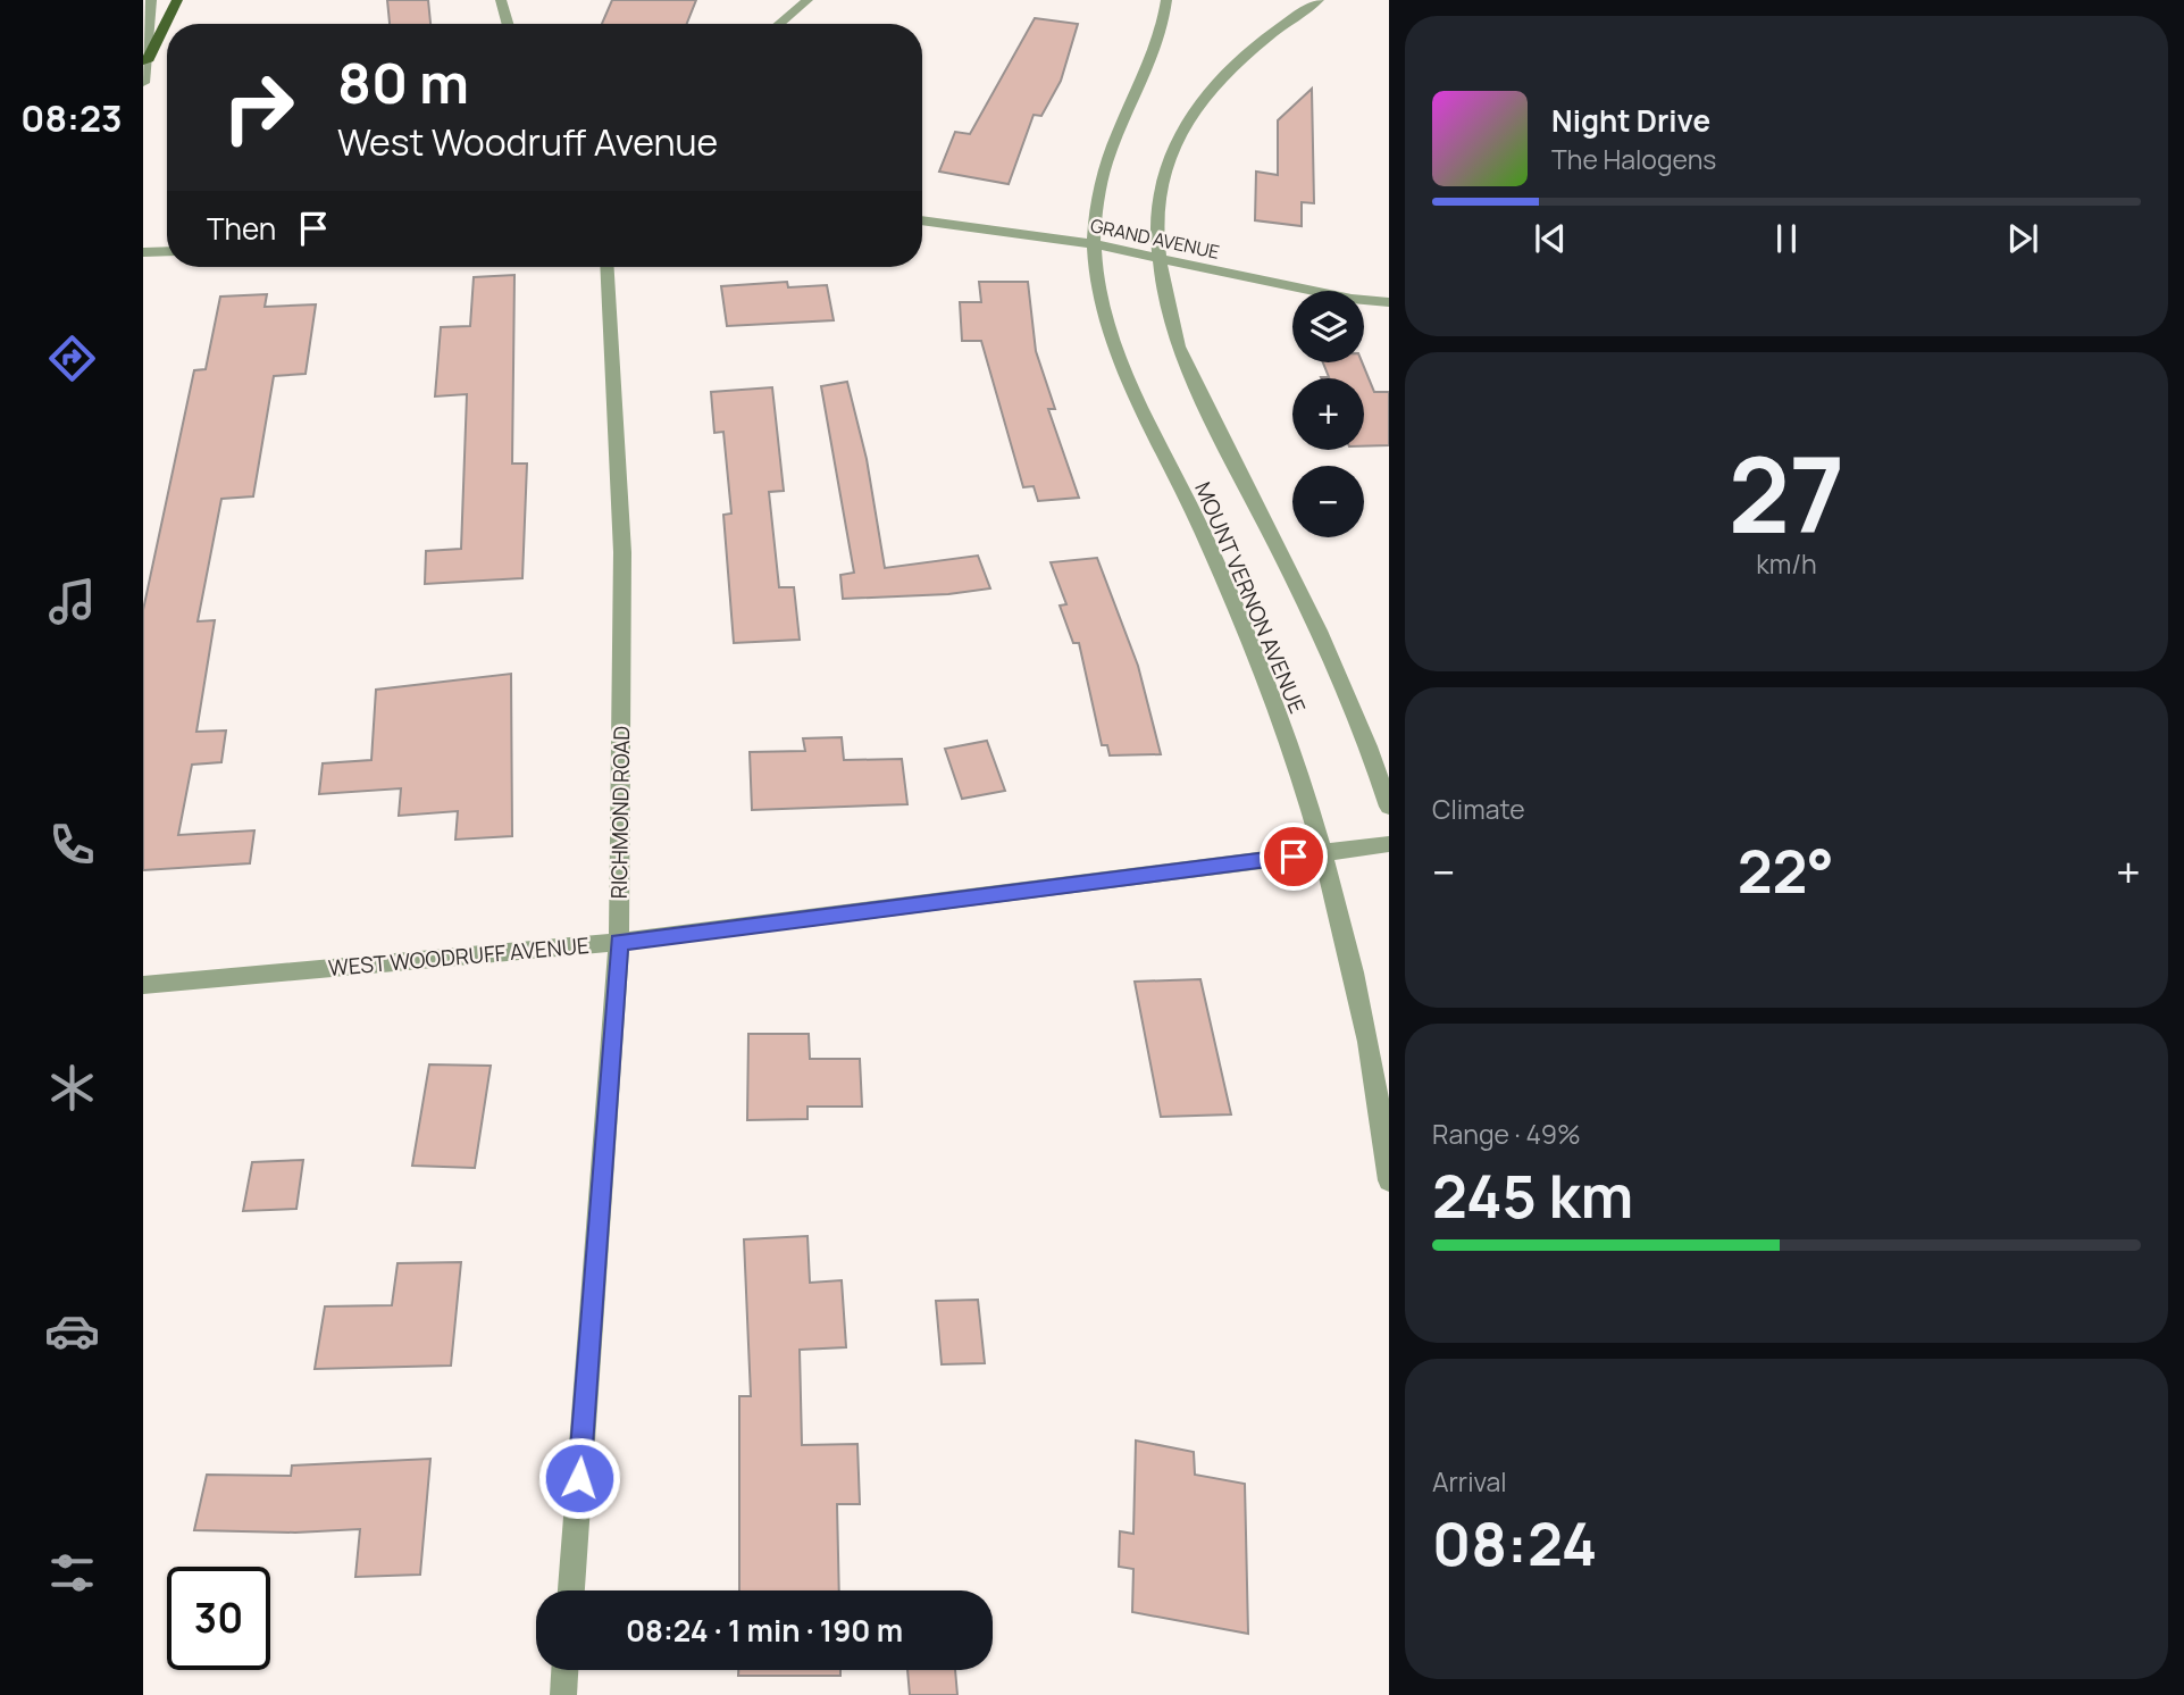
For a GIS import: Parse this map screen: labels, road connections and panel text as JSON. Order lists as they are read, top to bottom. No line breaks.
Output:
{"streets":{"street":["GRAND AVENUE","MOUNT VERNON AVENUE","RICHMOND ROAD","WEST WOODRUFF AVENUE"]},"crossings":[["GRAND AVENUE","MOUNT VERNON AVENUE"],["MOUNT VERNON AVENUE","WEST WOODRUFF AVENUE"],["RICHMOND ROAD","WEST WOODRUFF AVENUE"]],"page":{"tabs":"08:23","turn":["80 m","West Woodruff Avenue"],"song":["Night Drive","The Halogens"],"then":"Then","map_buttons":["+","−"],"tile":[["27","km/h"],"Climate",["Range · 49%","245 km"],["Arrival","08:24"]],"heat":["−","22°","+"],"limit":"30","trip":"08:24 · 1 min · 190 m"}}
